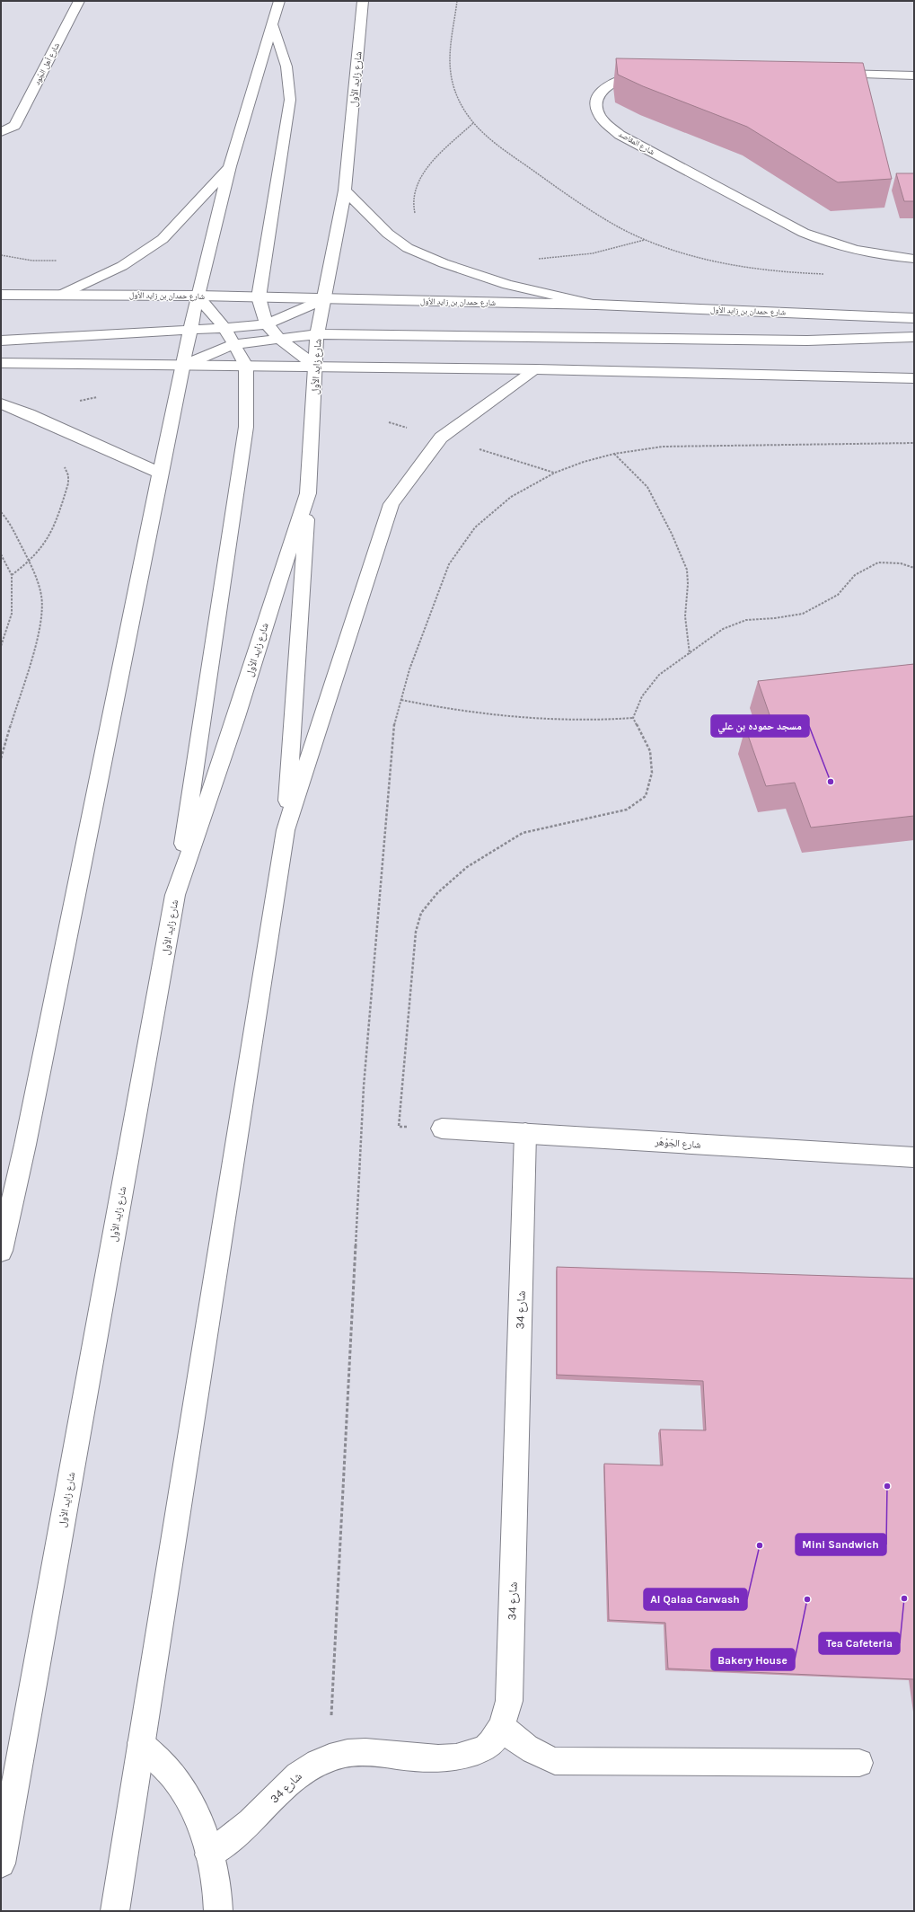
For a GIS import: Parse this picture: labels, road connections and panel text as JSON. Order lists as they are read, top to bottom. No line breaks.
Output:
{"streets":{"main road":["شارع أهل الجُود","شارع زايد الأول","شارع المقاصد","شارع حمدان بن زايد الأول","شارع الجَوْهَر","شارع 34"]},"crossings":[["شارع زايد الأول","شارع حمدان بن زايد الأول"],["شارع الجَوْهَر","شارع 34"]],"places":["مسجد حموده بن علي","Mini Sandwich","Al Qalaa Carwash","Tea Cafeteria","Bakery House"]}
